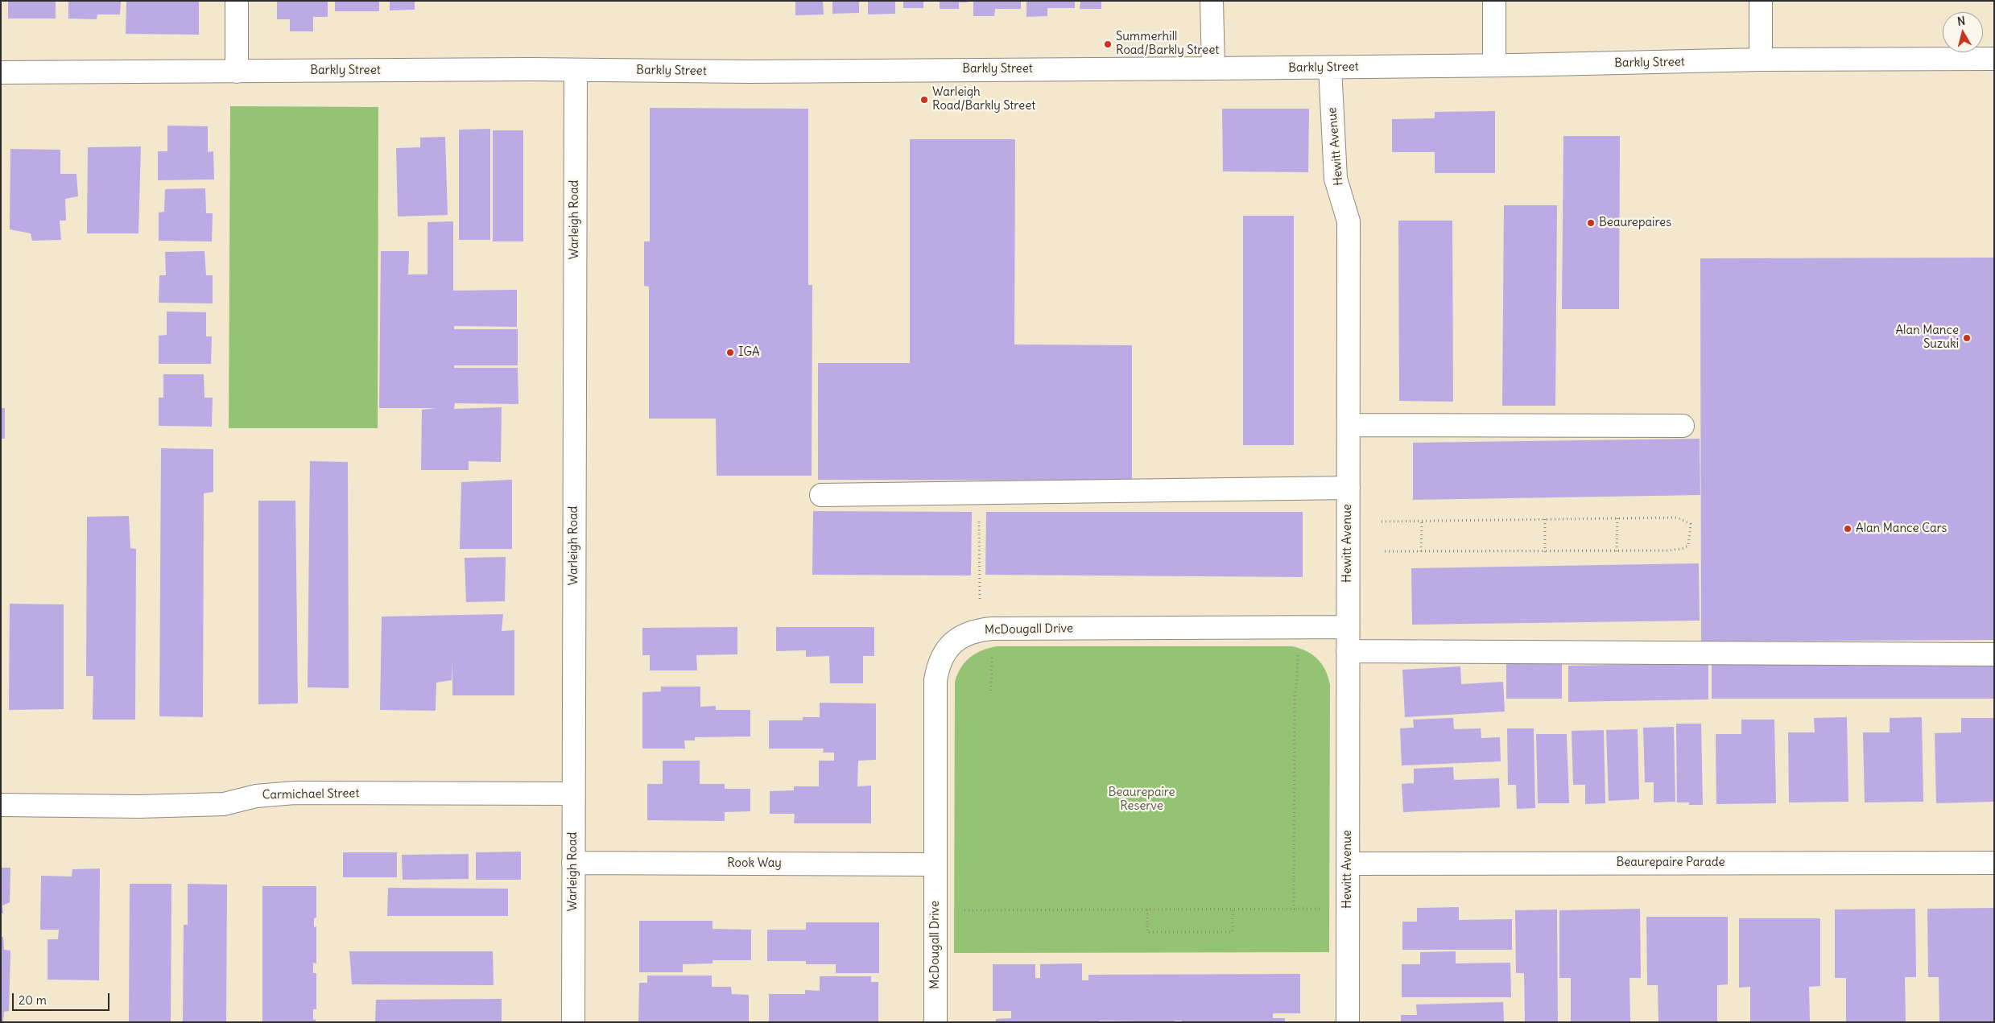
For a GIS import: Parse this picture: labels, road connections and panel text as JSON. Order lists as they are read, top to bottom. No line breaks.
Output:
{"streets":{"street":["Barkly Street","Hewitt Avenue","Warleigh Road","McDougall Drive","Carmichael Street","Beaurepaire Parade","Rook Way"]},"crossings":[["Barkly Street","Hewitt Avenue"],["Barkly Street","Warleigh Road"],["Hewitt Avenue","McDougall Drive"],["Hewitt Avenue","Beaurepaire Parade"],["Warleigh Road","Carmichael Street"],["Warleigh Road","Rook Way"],["McDougall Drive","Rook Way"]],"parks":["Beaurepaire Reserve"],"places":["Summerhill Road/Barkly Street","Warleigh Road/Barkly Street","Beaurepaires","Alan Mance Suzuki","IGA","Alan Mance Cars"],"scale_bar":"20 m","north":"top"}
